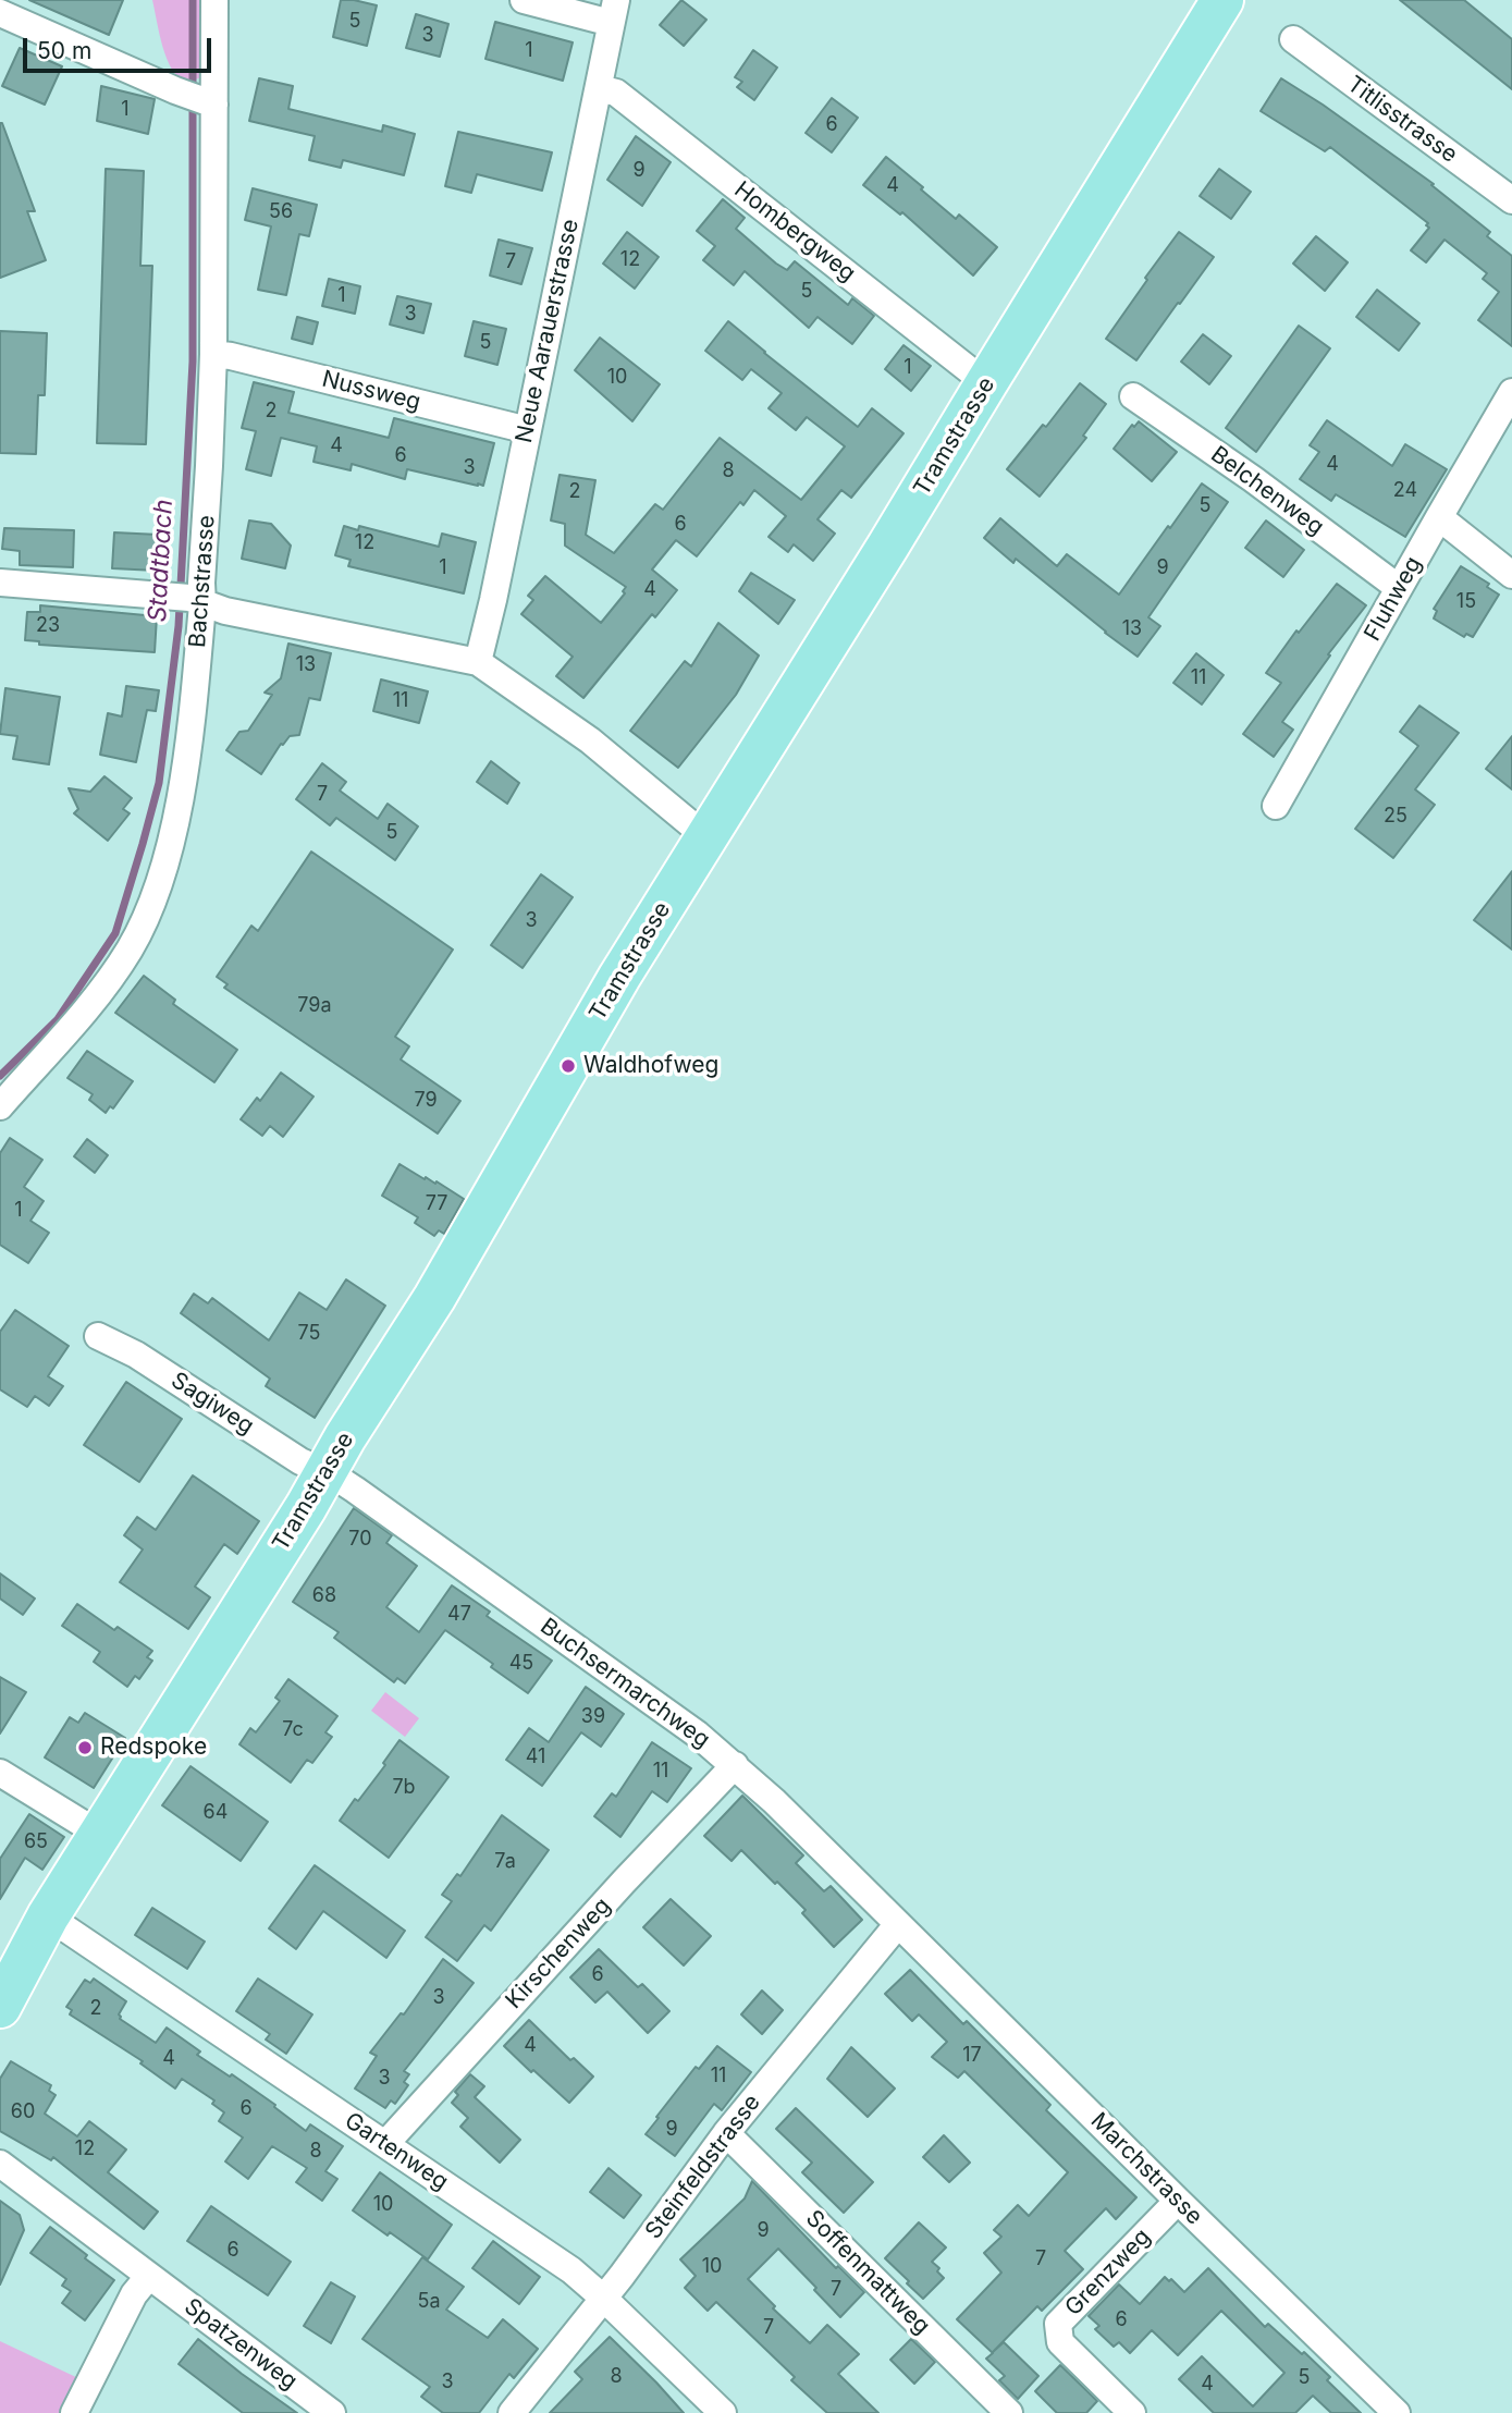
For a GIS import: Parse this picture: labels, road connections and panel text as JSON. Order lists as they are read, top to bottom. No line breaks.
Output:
{"streets":{"main road":["Tramstrasse"],"street":["Titlisstrasse","Hombergweg","Neue Aarauerstrasse","Nussweg","Belchenweg","Bachstrasse","Fluhweg","Sagiweg","Buchsermarchweg","Kirschenweg","Gartenweg","Steinfeldstrasse","Marchstrasse","Soffenmattweg","Grenzweg","Spatzenweg"]},"crossings":[["Hombergweg","Neue Aarauerstrasse"],["Hombergweg","Tramstrasse"],["Neue Aarauerstrasse","Nussweg"],["Nussweg","Bachstrasse"],["Tramstrasse","Sagiweg"],["Tramstrasse","Buchsermarchweg"],["Tramstrasse","Gartenweg"],["Belchenweg","Fluhweg"],["Sagiweg","Buchsermarchweg"],["Buchsermarchweg","Kirschenweg"],["Buchsermarchweg","Steinfeldstrasse"],["Buchsermarchweg","Marchstrasse"],["Kirschenweg","Gartenweg"],["Gartenweg","Steinfeldstrasse"],["Steinfeldstrasse","Marchstrasse"],["Steinfeldstrasse","Soffenmattweg"],["Marchstrasse","Grenzweg"]],"water":["Stadtbach"],"places":["Waldhofweg","Redspoke"],"house_numbers":["5","3","1","1","6","9","4","56","12","7","5","1","3","5","1","10","2","4","6","4","3","8","24","2","5","6","12","1","9","4","15","23","13","13","11","11","7","25","5","3","79a","79","77","1","75","70","68","47","45","39","7c","41","11","7b","64","65","7a","6","3","2","4","17","4","11","3","6","60","9","12","8","10","9","6","7","10","7","5a","6","7","8","5","3","4"],"scale_bar":"50 m"}
